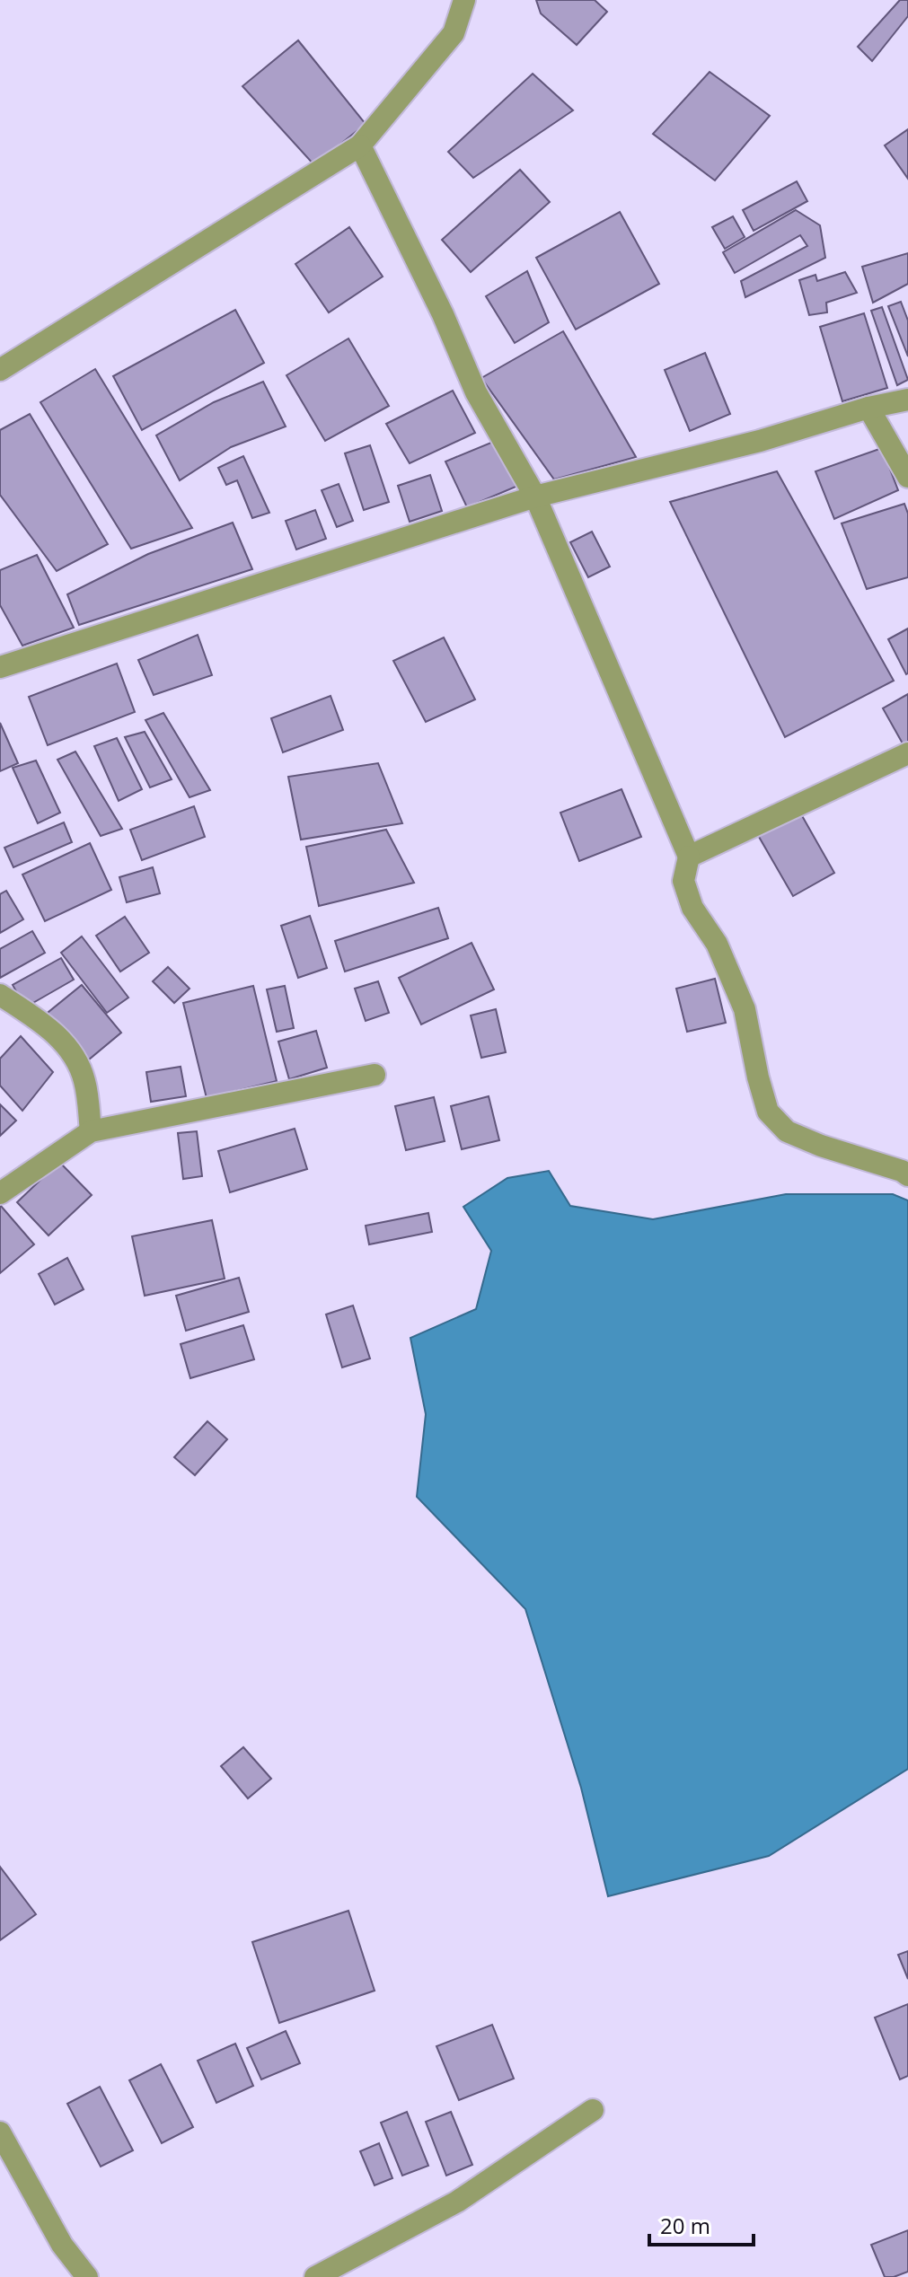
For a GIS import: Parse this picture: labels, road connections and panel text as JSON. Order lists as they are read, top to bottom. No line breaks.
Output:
{"scale_bar":"20 m"}
